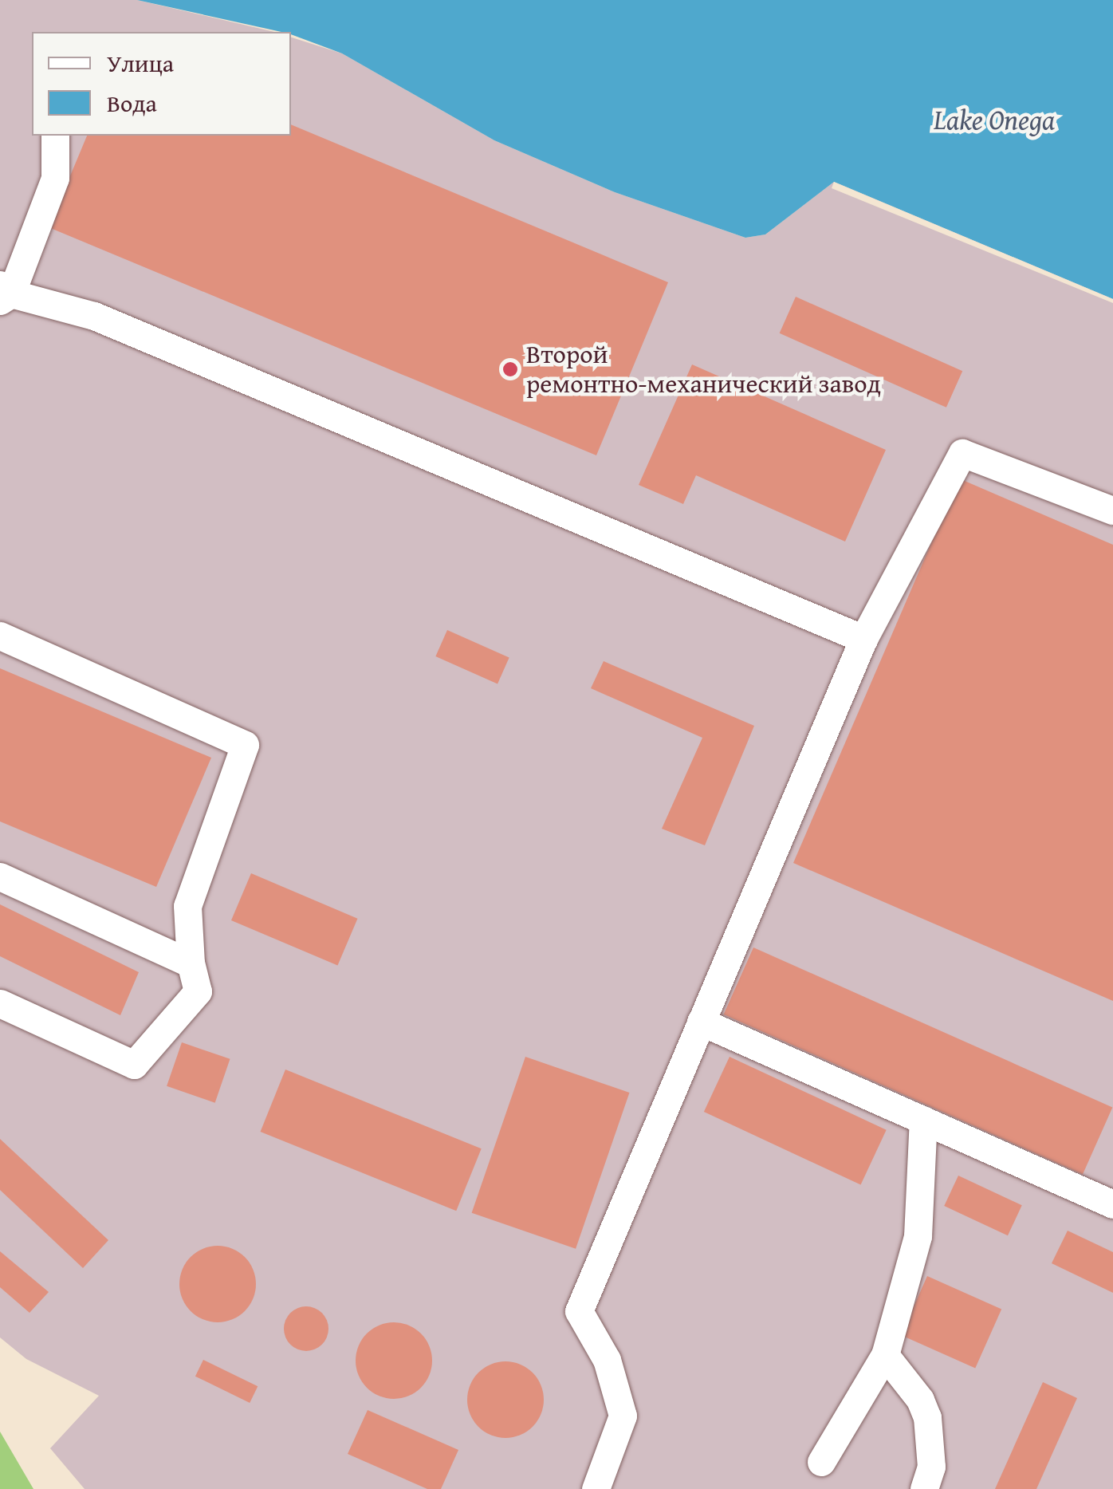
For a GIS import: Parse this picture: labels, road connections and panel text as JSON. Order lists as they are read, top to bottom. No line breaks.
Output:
{"water":["Lake Onega"],"places":["Второй ремонтно-механический завод"],"legend":["Улица","Вода"]}
